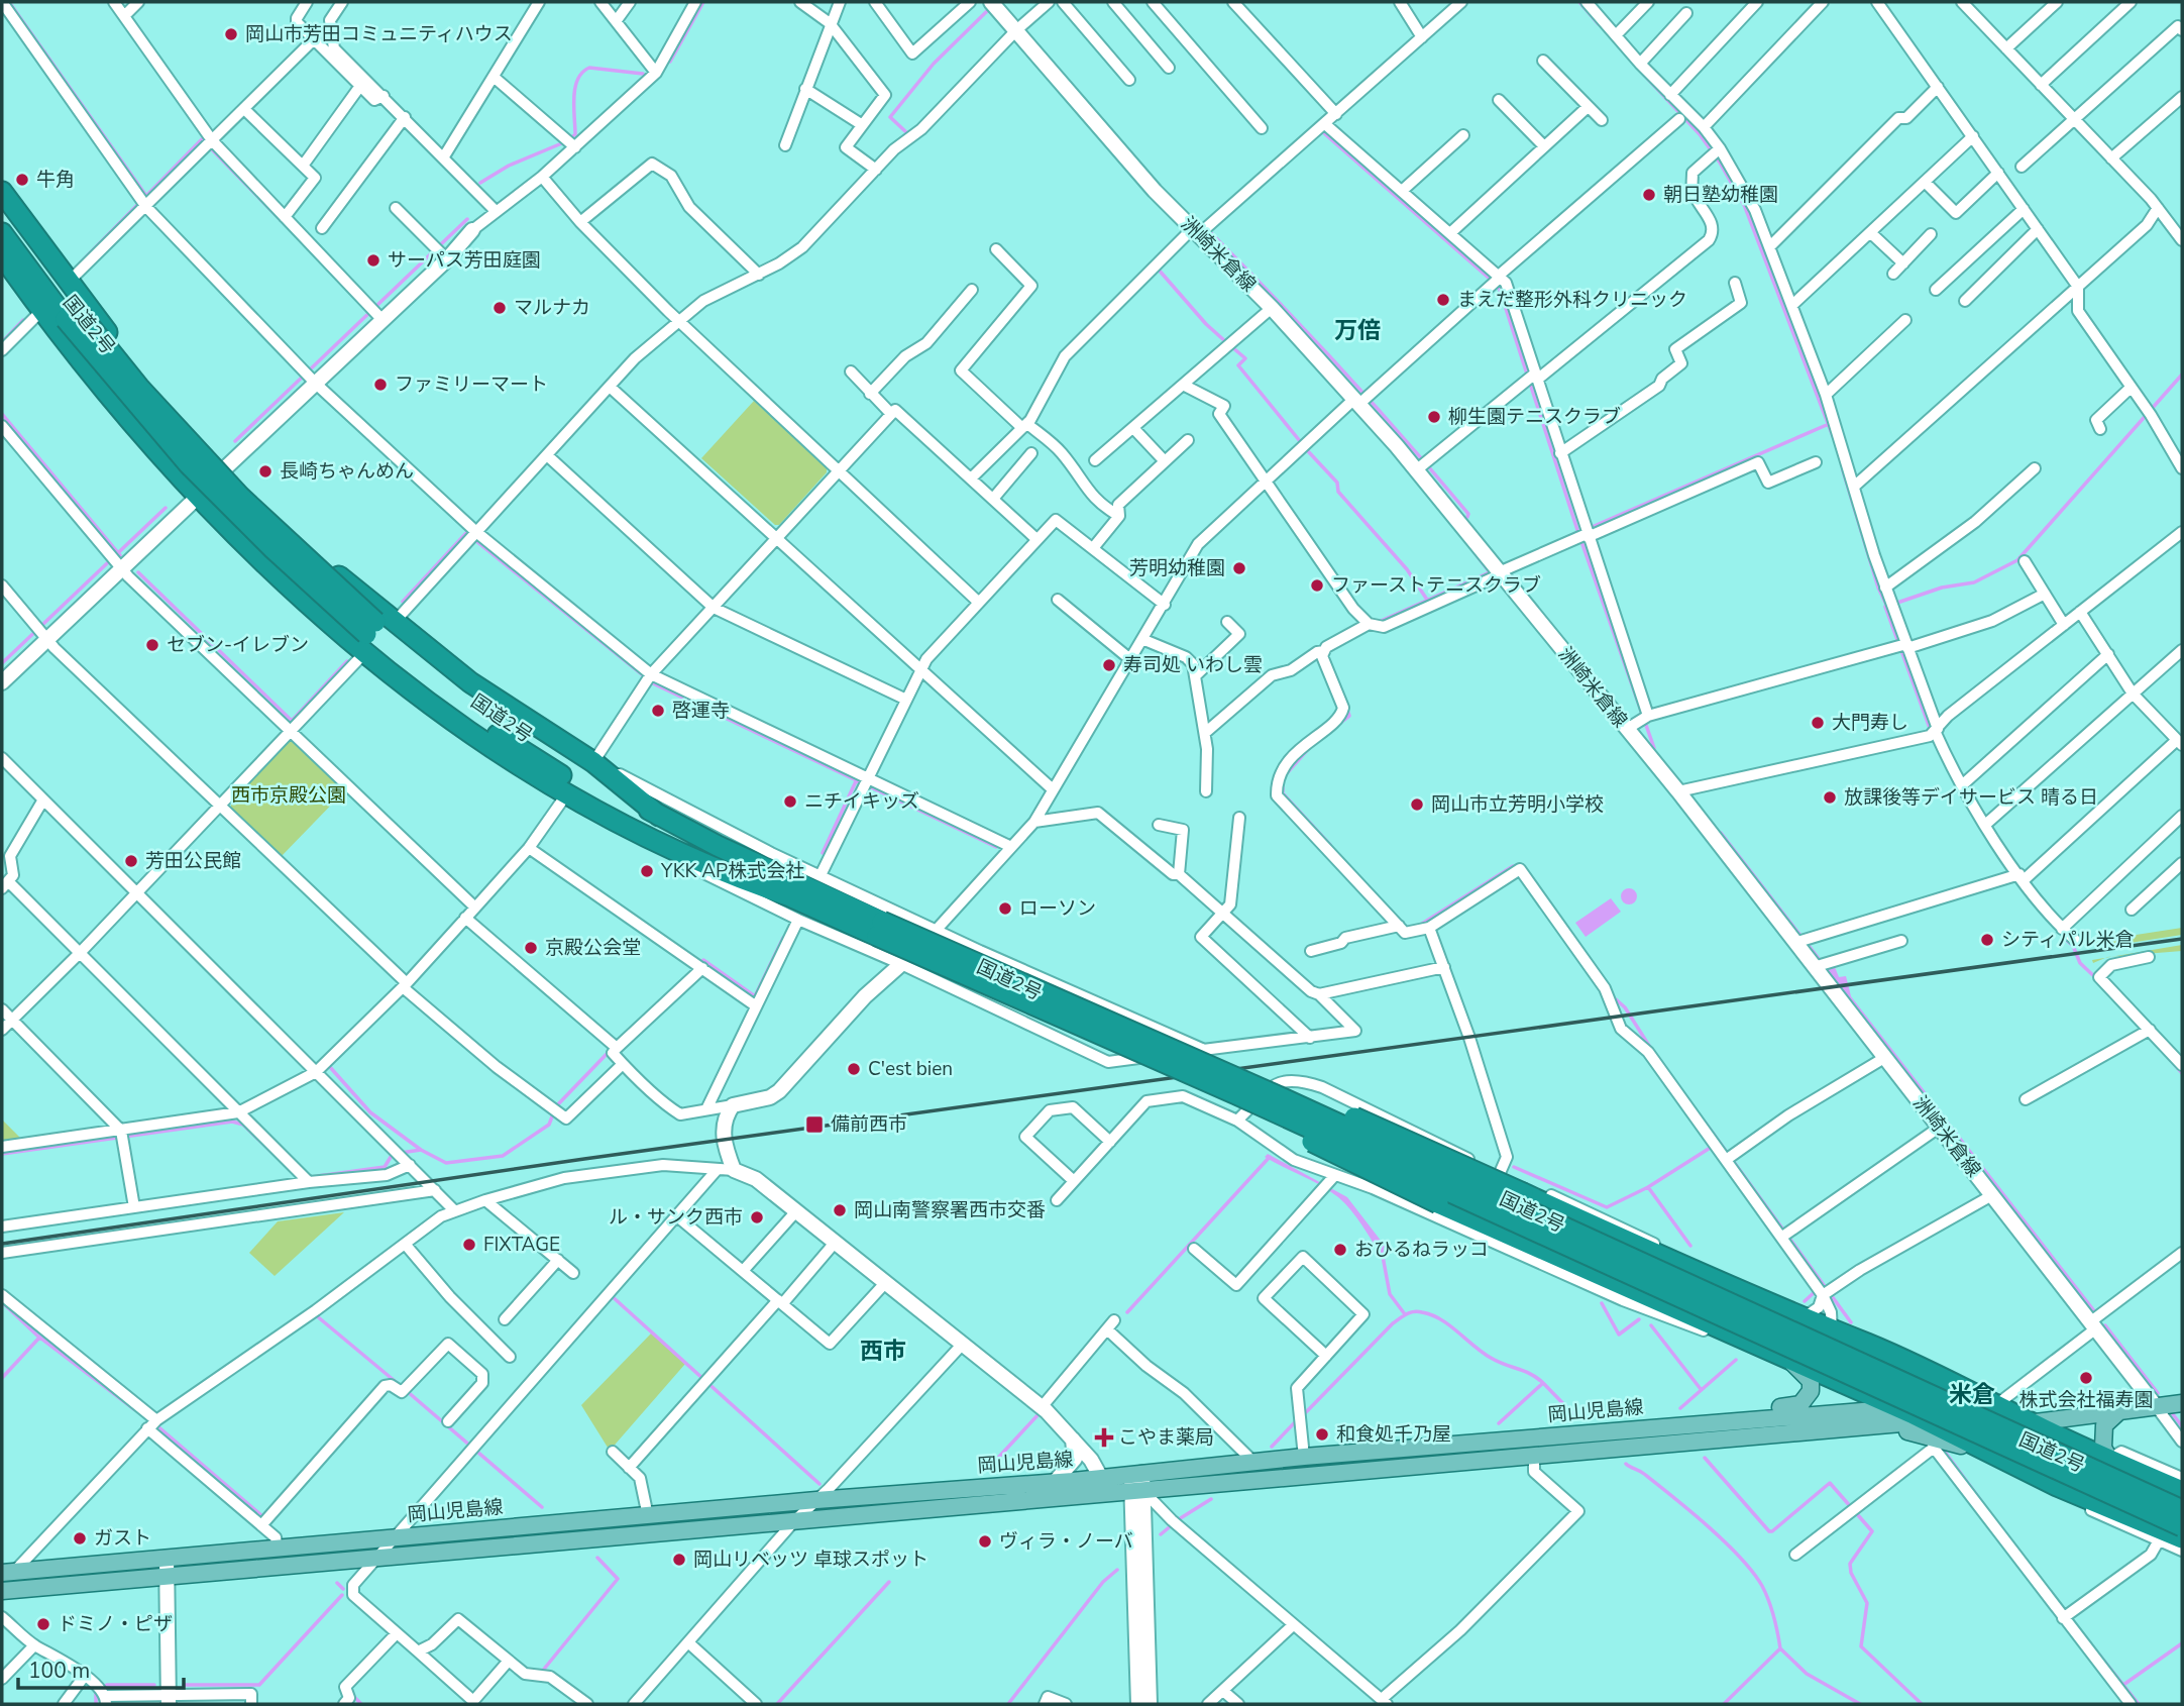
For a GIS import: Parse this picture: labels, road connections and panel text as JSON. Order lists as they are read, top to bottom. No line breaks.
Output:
{"streets":{"highway":["国道2号"],"main road":["岡山児島線"],"street":["洲崎米倉線"]},"crossings":[["洲崎米倉線","岡山児島線"]],"districts":["万倍","西市","米倉"],"parks":["西市京殿公園"],"places":{"other":["岡山市芳田コミュニティハウス","牛角","朝日塾幼稚園","サーパス芳田庭園","まえだ整形外科クリニック","マルナカ","ファミリーマート","柳生園テニスクラブ","長崎ちゃんめん","芳明幼稚園","ファーストテニスクラブ","セブン-イレブン","寿司処 いわし雲","啓運寺","大門寿し","放課後等デイサービス 晴る日","ニチイキッズ","岡山市立芳明小学校","芳田公民館","YKK AP株式会社","ローソン","シティパル米倉","京殿公会堂","C'est bien","岡山南警察署西市交番","ル・サンク西市","FIXTAGE","おひるねラッコ","株式会社福寿園","和食処千乃屋","ガスト","ヴィラ・ノーバ","岡山リベッツ 卓球スポット","ドミノ・ピザ"],"transit":["備前西市"],"health":["こやま薬局"]},"scale_bar":"100 m"}
